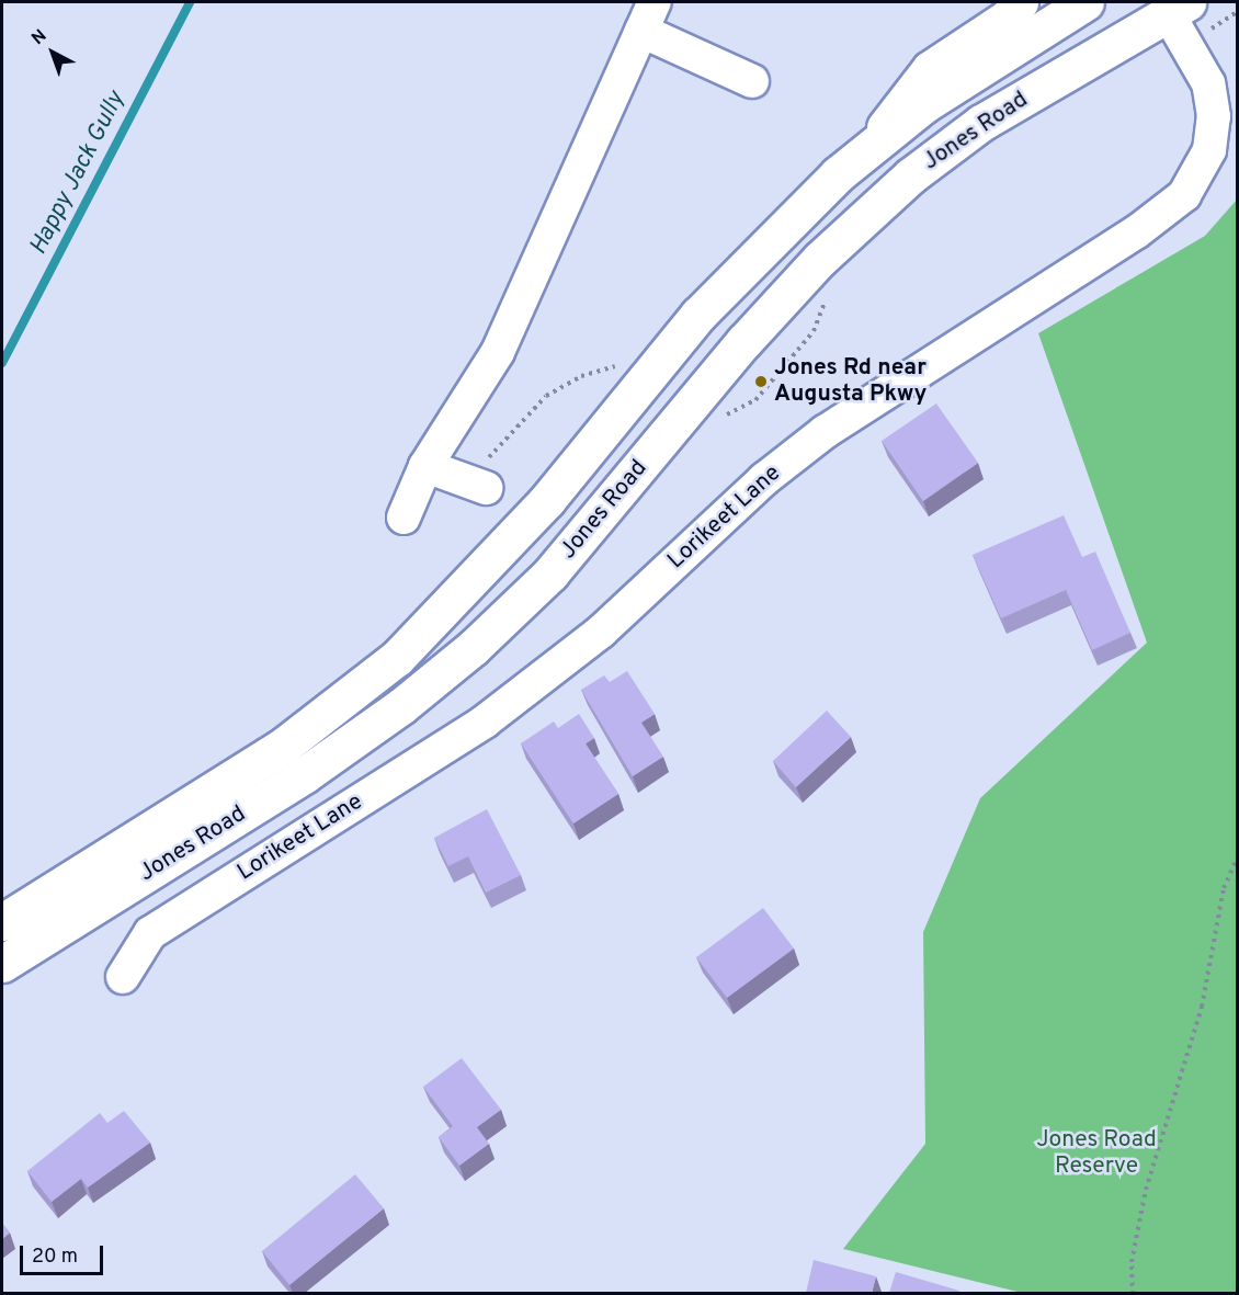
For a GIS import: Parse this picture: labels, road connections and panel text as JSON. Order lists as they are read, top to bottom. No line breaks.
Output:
{"streets":{"main road":["Jones Road"],"street":["Lorikeet Lane"]},"crossings":[["Jones Road","Lorikeet Lane"]],"water":["Happy Jack Gully"],"parks":["Jones Road Reserve"],"places":["Jones Rd near Augusta Pkwy"],"scale_bar":"20 m","north":"top left"}
